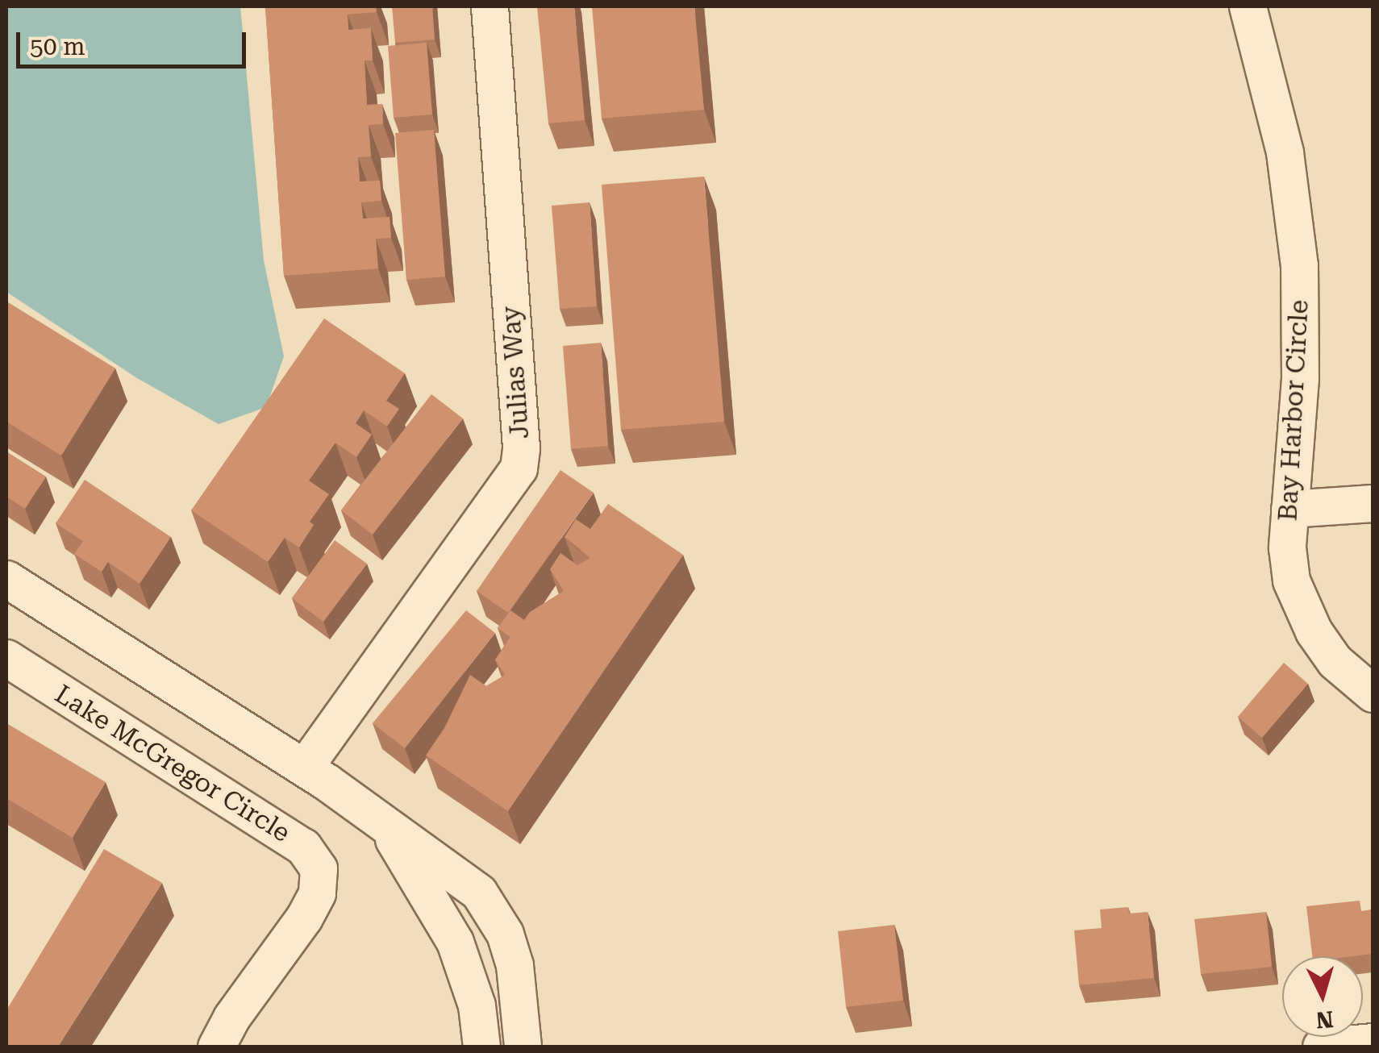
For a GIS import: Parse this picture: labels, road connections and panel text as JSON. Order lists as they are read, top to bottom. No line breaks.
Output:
{"streets":{"street":["Julias Way","Bay Harbor Circle","Lake McGregor Circle"]},"scale_bar":"50 m","north":"bottom"}
